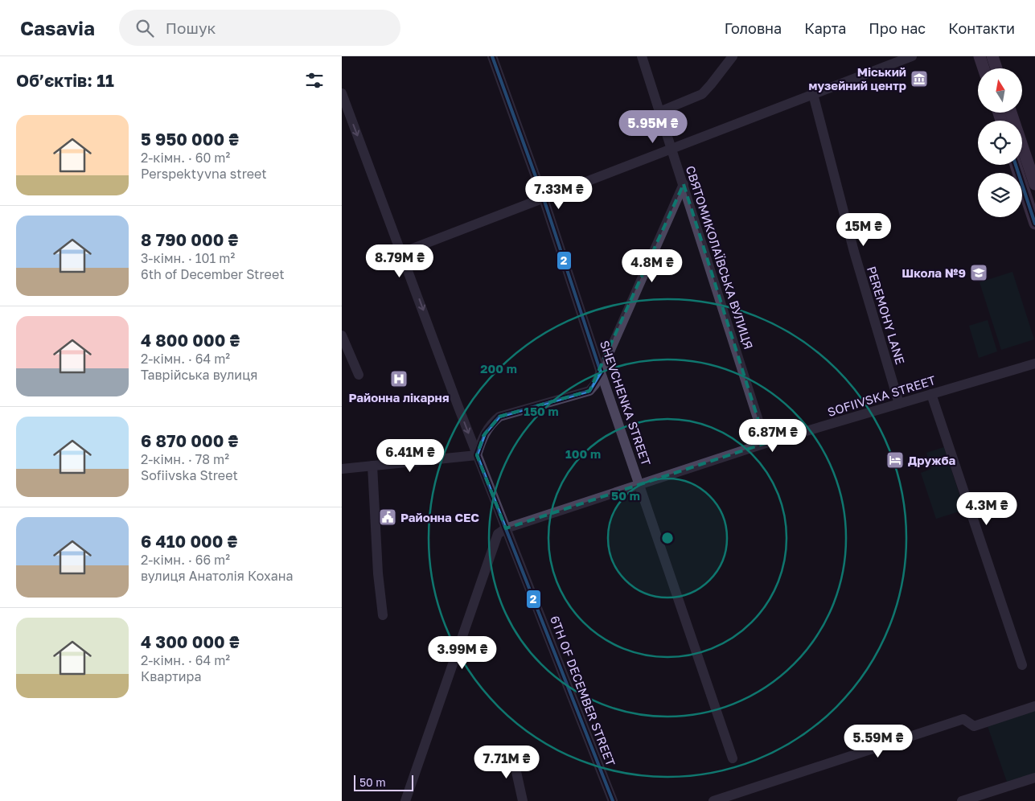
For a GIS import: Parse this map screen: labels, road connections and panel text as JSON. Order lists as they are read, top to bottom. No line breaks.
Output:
{"streets":{"street":["СВЯТОМИКОЛАЇВСЬКА ВУЛИЦЯ","PEREMOHY LANE","SOFIIVSKA STREET","SHEVCHENKA STREET","6TH OF DECEMBER STREET"]},"crossings":[["СВЯТОМИКОЛАЇВСЬКА ВУЛИЦЯ","SOFIIVSKA STREET"],["PEREMOHY LANE","SOFIIVSKA STREET"],["SOFIIVSKA STREET","SHEVCHENKA STREET"],["SOFIIVSKA STREET","6TH OF DECEMBER STREET"]],"one_way":["6TH OF DECEMBER STREET"],"places":{"museum":["Міський музейний центр"],"school or university":["Школа №9"],"hospital":["Районна лікарня"],"hotel":["Дружба"],"public building":["Районна СЕС"]},"lines":["transit line 2"],"scale_bar":"50 m","north":"top","page":{"header":"Casavia","search":"Пошук","nav":["Головна","Карта","Про нас","Контакти"],"heading":"Об’єктів: 11","list":[{"name":"5 950 000 ₴","note":"2-кімн. · 60 m² · Perspektyvna street"},{"name":"8 790 000 ₴","note":"3-кімн. · 101 m² · 6th of December Street"},{"name":"4 800 000 ₴","note":"2-кімн. · 64 m² · Таврійська вулиця"},{"name":"6 870 000 ₴","note":"2-кімн. · 78 m² · Sofiivska Street"},{"name":"6 410 000 ₴","note":"2-кімн. · 66 m² · вулиця Анатолія Кохана"},{"name":"4 300 000 ₴","note":"2-кімн. · 64 m² · Квартира"}],"price":["5.95M ₴","7.33M ₴","15M ₴","8.79M ₴","4.8M ₴","6.87M ₴","6.41M ₴","4.3M ₴","3.99M ₴","5.59M ₴","7.71M ₴"],"scale":"50 m"},"rings":["200 m","150 m","100 m","50 m"]}
